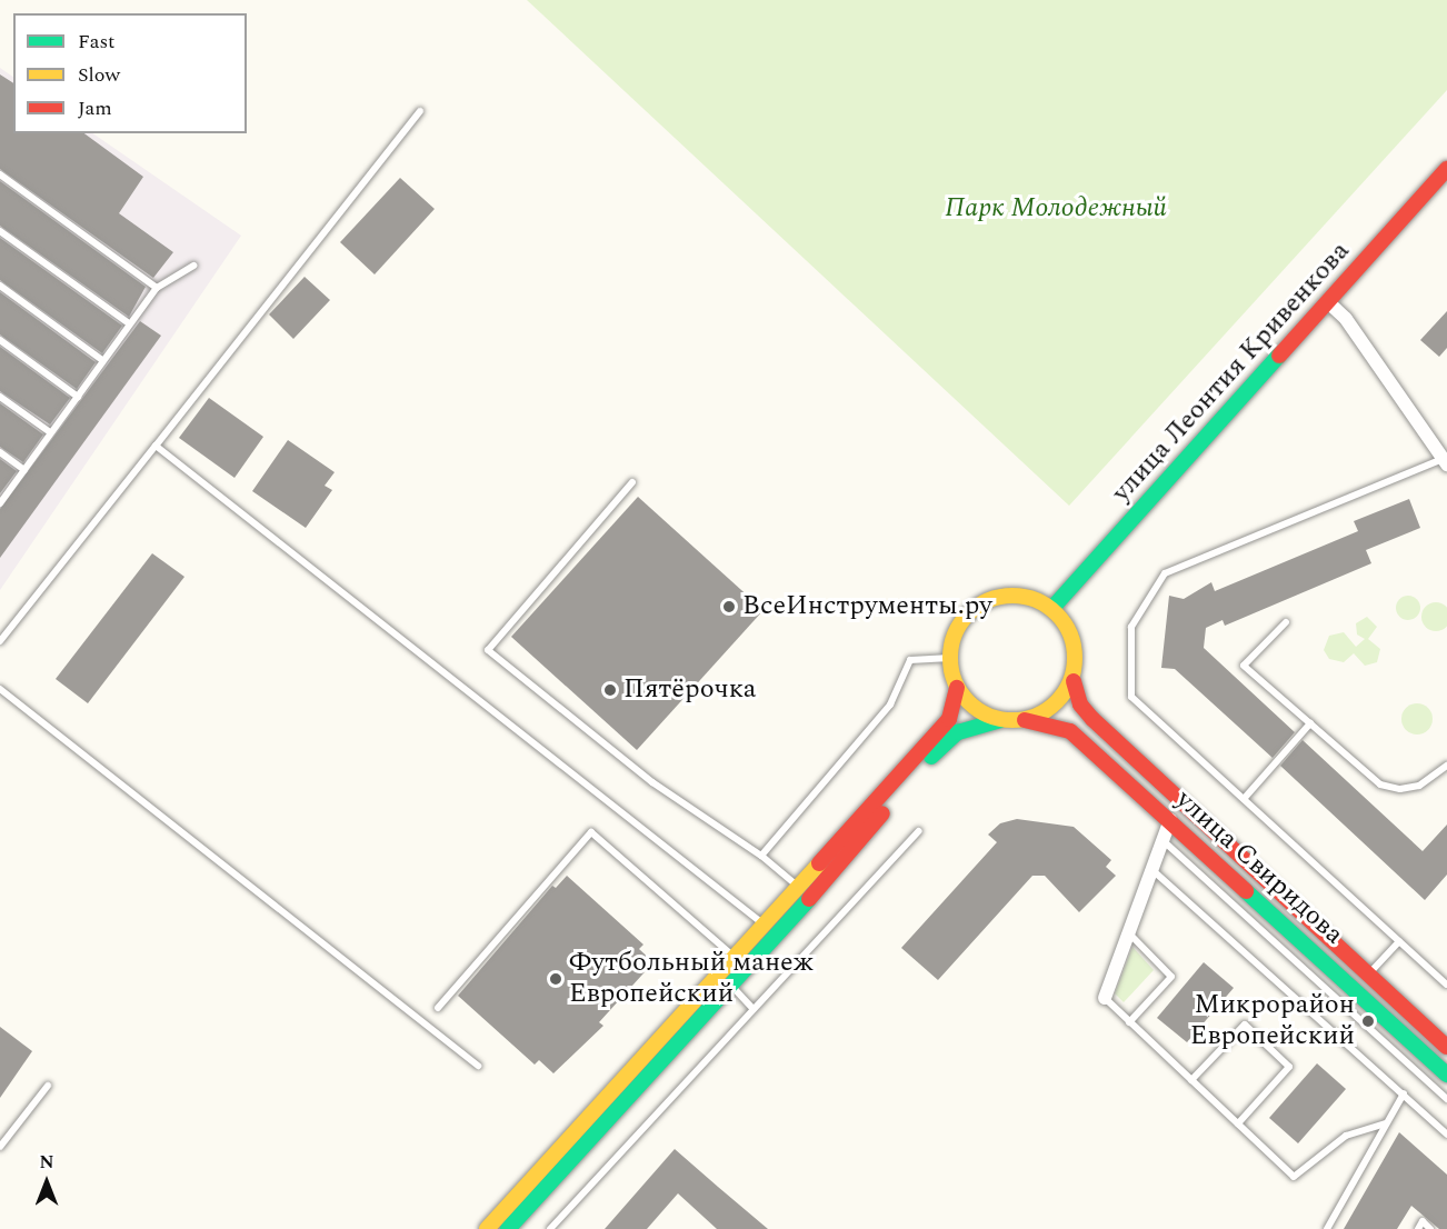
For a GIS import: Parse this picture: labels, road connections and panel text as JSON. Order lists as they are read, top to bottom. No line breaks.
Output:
{"streets":{"street":["улица Леонтия Кривенкова","улица Свиридова"]},"crossings":[["улица Леонтия Кривенкова","улица Свиридова"]],"parks":["Парк Молодежный"],"places":["ВсеИнструменты.ру","Пятёрочка","Футбольный манеж Европейский","Микрорайон Европейский"],"legend":["Fast","Slow","Jam"],"north":"top"}
